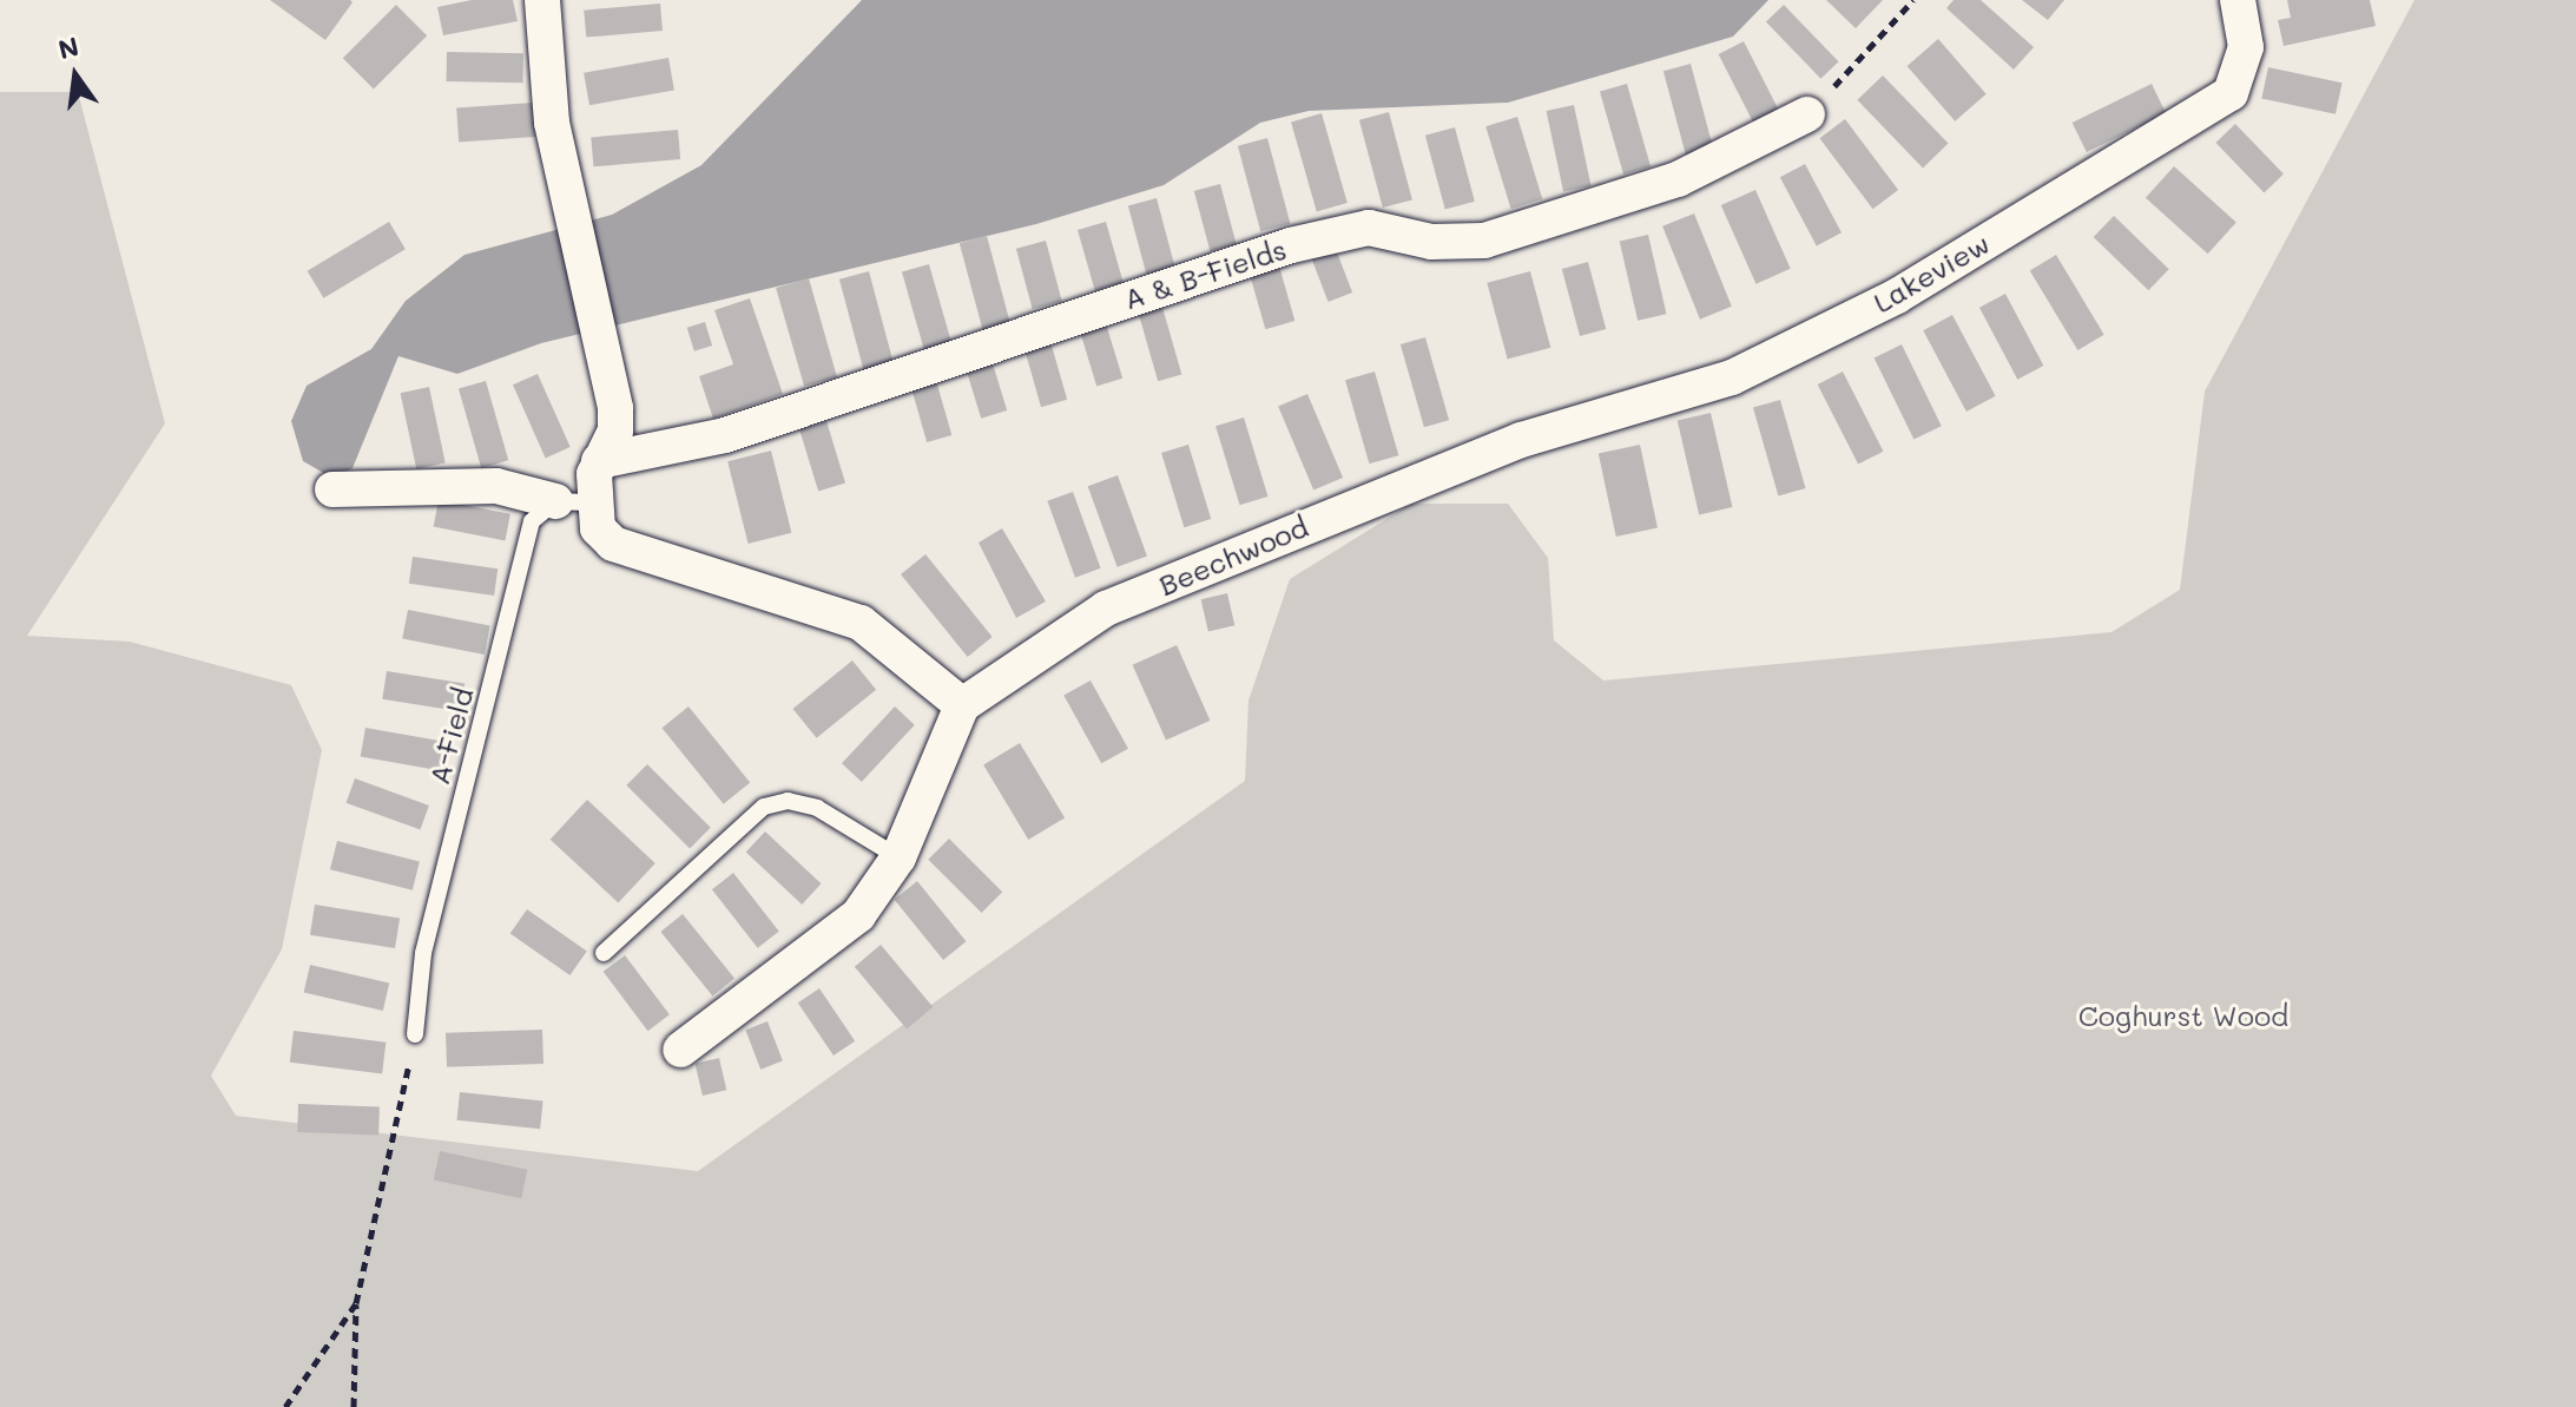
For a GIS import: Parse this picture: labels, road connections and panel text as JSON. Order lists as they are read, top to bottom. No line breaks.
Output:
{"streets":{"street":["Lakeview","A & B-Fields","Beechwood"],"lane":["A-Field"]},"crossings":[["Lakeview","Beechwood"]],"parks":["Coghurst Wood"],"north":"top"}
